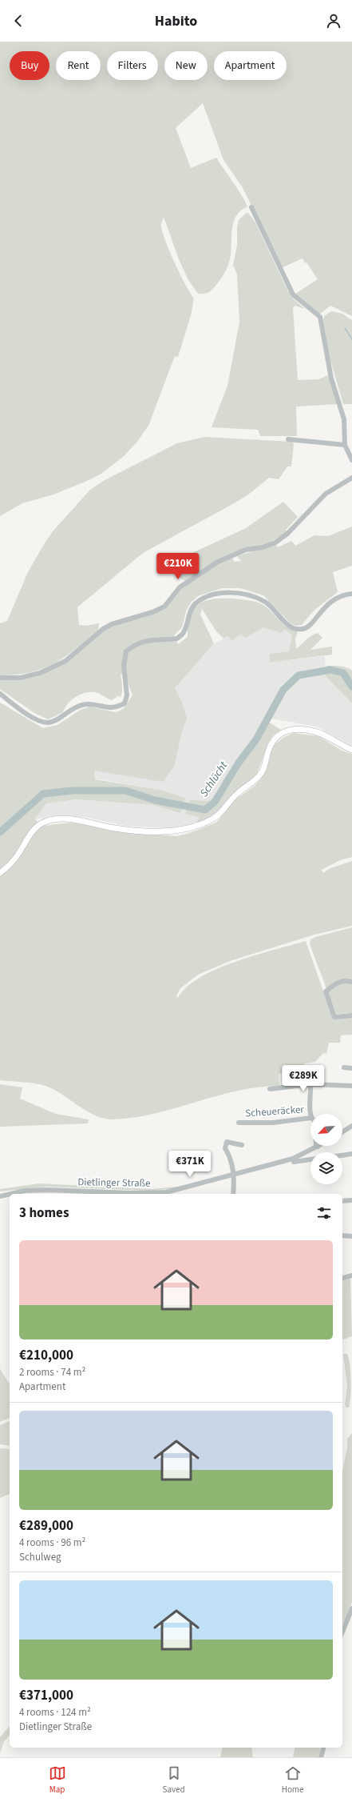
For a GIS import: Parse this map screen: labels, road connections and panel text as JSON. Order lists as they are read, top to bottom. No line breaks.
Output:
{"streets":{"street":["Scheueräcker","Dietlinger Straße"]},"water":["Schlücht"],"north":"bottom left","page":{"header":"Habito","chip":["Buy","Rent","Filters","New","Apartment"],"price":["€210K","€289K","€371K"],"heading":"3 homes","list":[{"name":"€210,000","note":"2 rooms · 74 m² · Apartment"},{"name":"€289,000","note":"4 rooms · 96 m² · Schulweg"},{"name":"€371,000","note":"4 rooms · 124 m² · Dietlinger Straße"}],"tabs":["Map","Saved","Home"]}}
